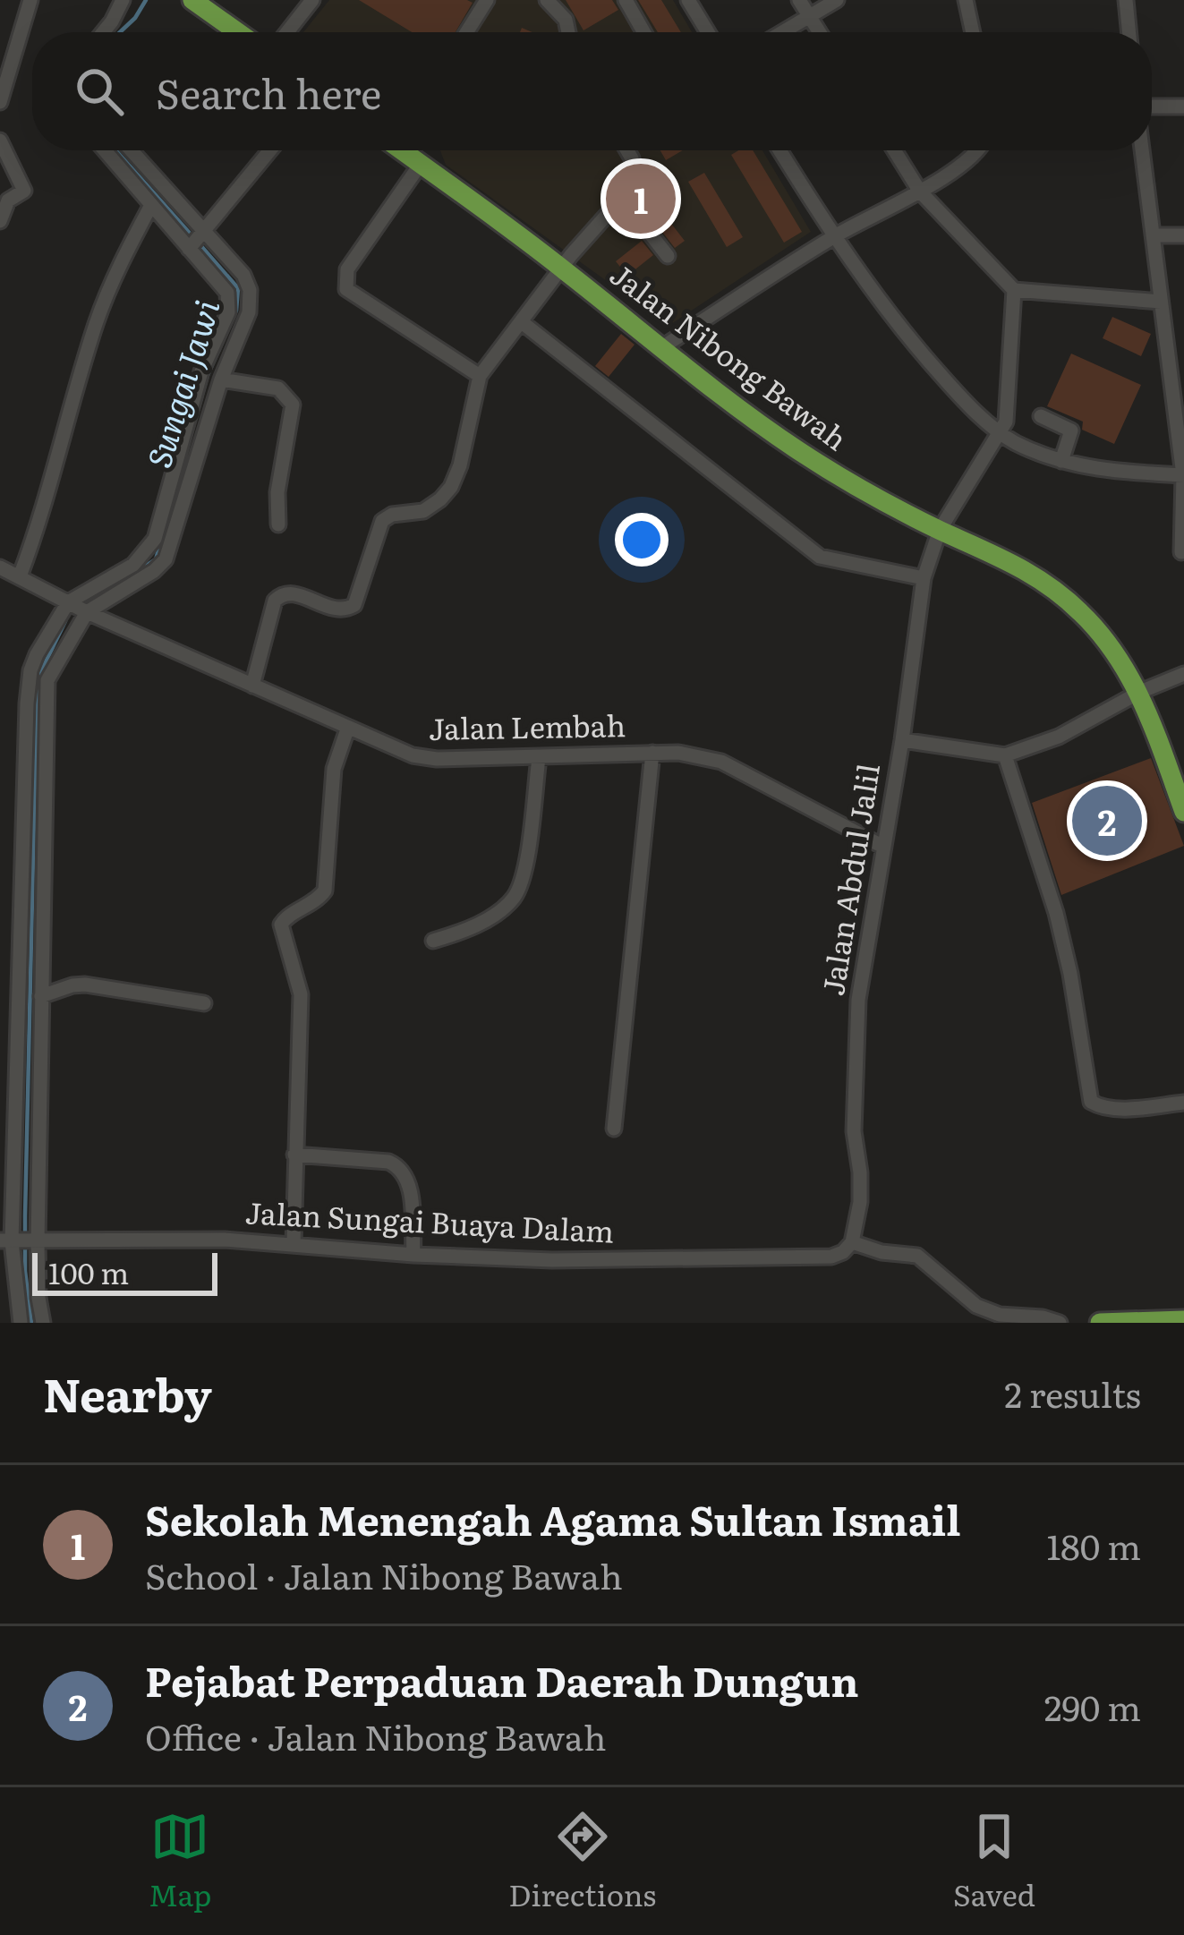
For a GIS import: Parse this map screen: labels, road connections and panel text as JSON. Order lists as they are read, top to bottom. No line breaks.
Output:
{"streets":{"main road":["Jalan Nibong Bawah"],"street":["Jalan Lembah","Jalan Abdul Jalil","Jalan Sungai Buaya Dalam"]},"crossings":[["Jalan Nibong Bawah","Jalan Abdul Jalil"],["Jalan Lembah","Jalan Abdul Jalil"],["Jalan Abdul Jalil","Jalan Sungai Buaya Dalam"]],"water":["Sungai Jawi"],"scale_bar":"100 m","page":{"search":"Search here","pins":["1","2"],"scale":"100 m","heading":["Nearby","2 results"],"list":[{"mark":"1","name":"Sekolah Menengah Agama Sultan Ismail","note":"School · Jalan Nibong Bawah","value":"180 m"},{"mark":"2","name":"Pejabat Perpaduan Daerah Dungun","note":"Office · Jalan Nibong Bawah","value":"290 m"}],"nav":["Map","Directions","Saved"]}}
